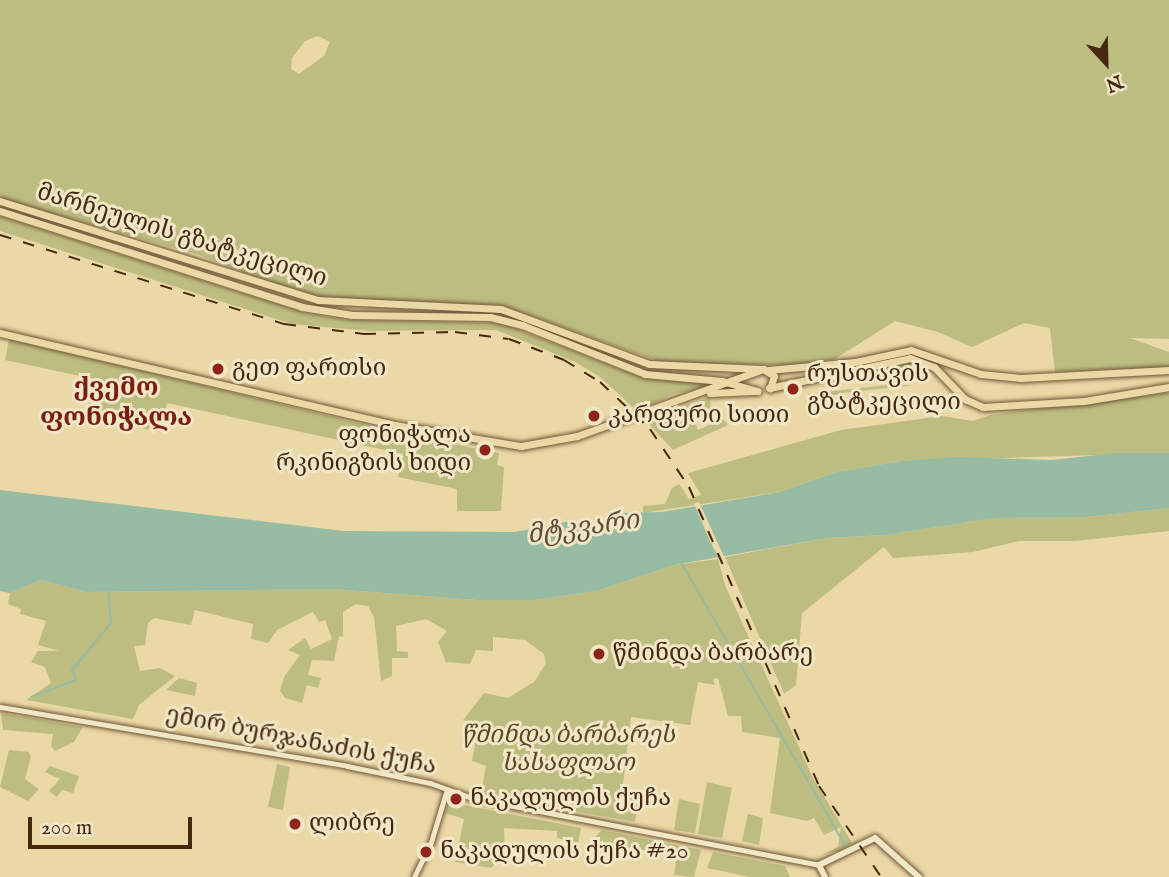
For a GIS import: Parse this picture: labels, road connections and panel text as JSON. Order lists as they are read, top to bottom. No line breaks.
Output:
{"streets":{"highway":["მარნეულის გზატკეცილი"],"street":["ემირ ბურჯანაძის ქუჩა"]},"districts":["ქვემო ფონიჭალა"],"water":["მტკვარი"],"parks":["წმინდა ბარბარეს სასაფლაო"],"places":["გეთ ფართსი","რუსთავის გზატკეცილი","კარფური სითი","ფონიჭალა რკინიგზის ხიდი","წმინდა ბარბარე","ნაკადულის ქუჩა","ლიბრე","ნაკადულის ქუჩა #20"],"scale_bar":"200 m","north":"bottom"}
